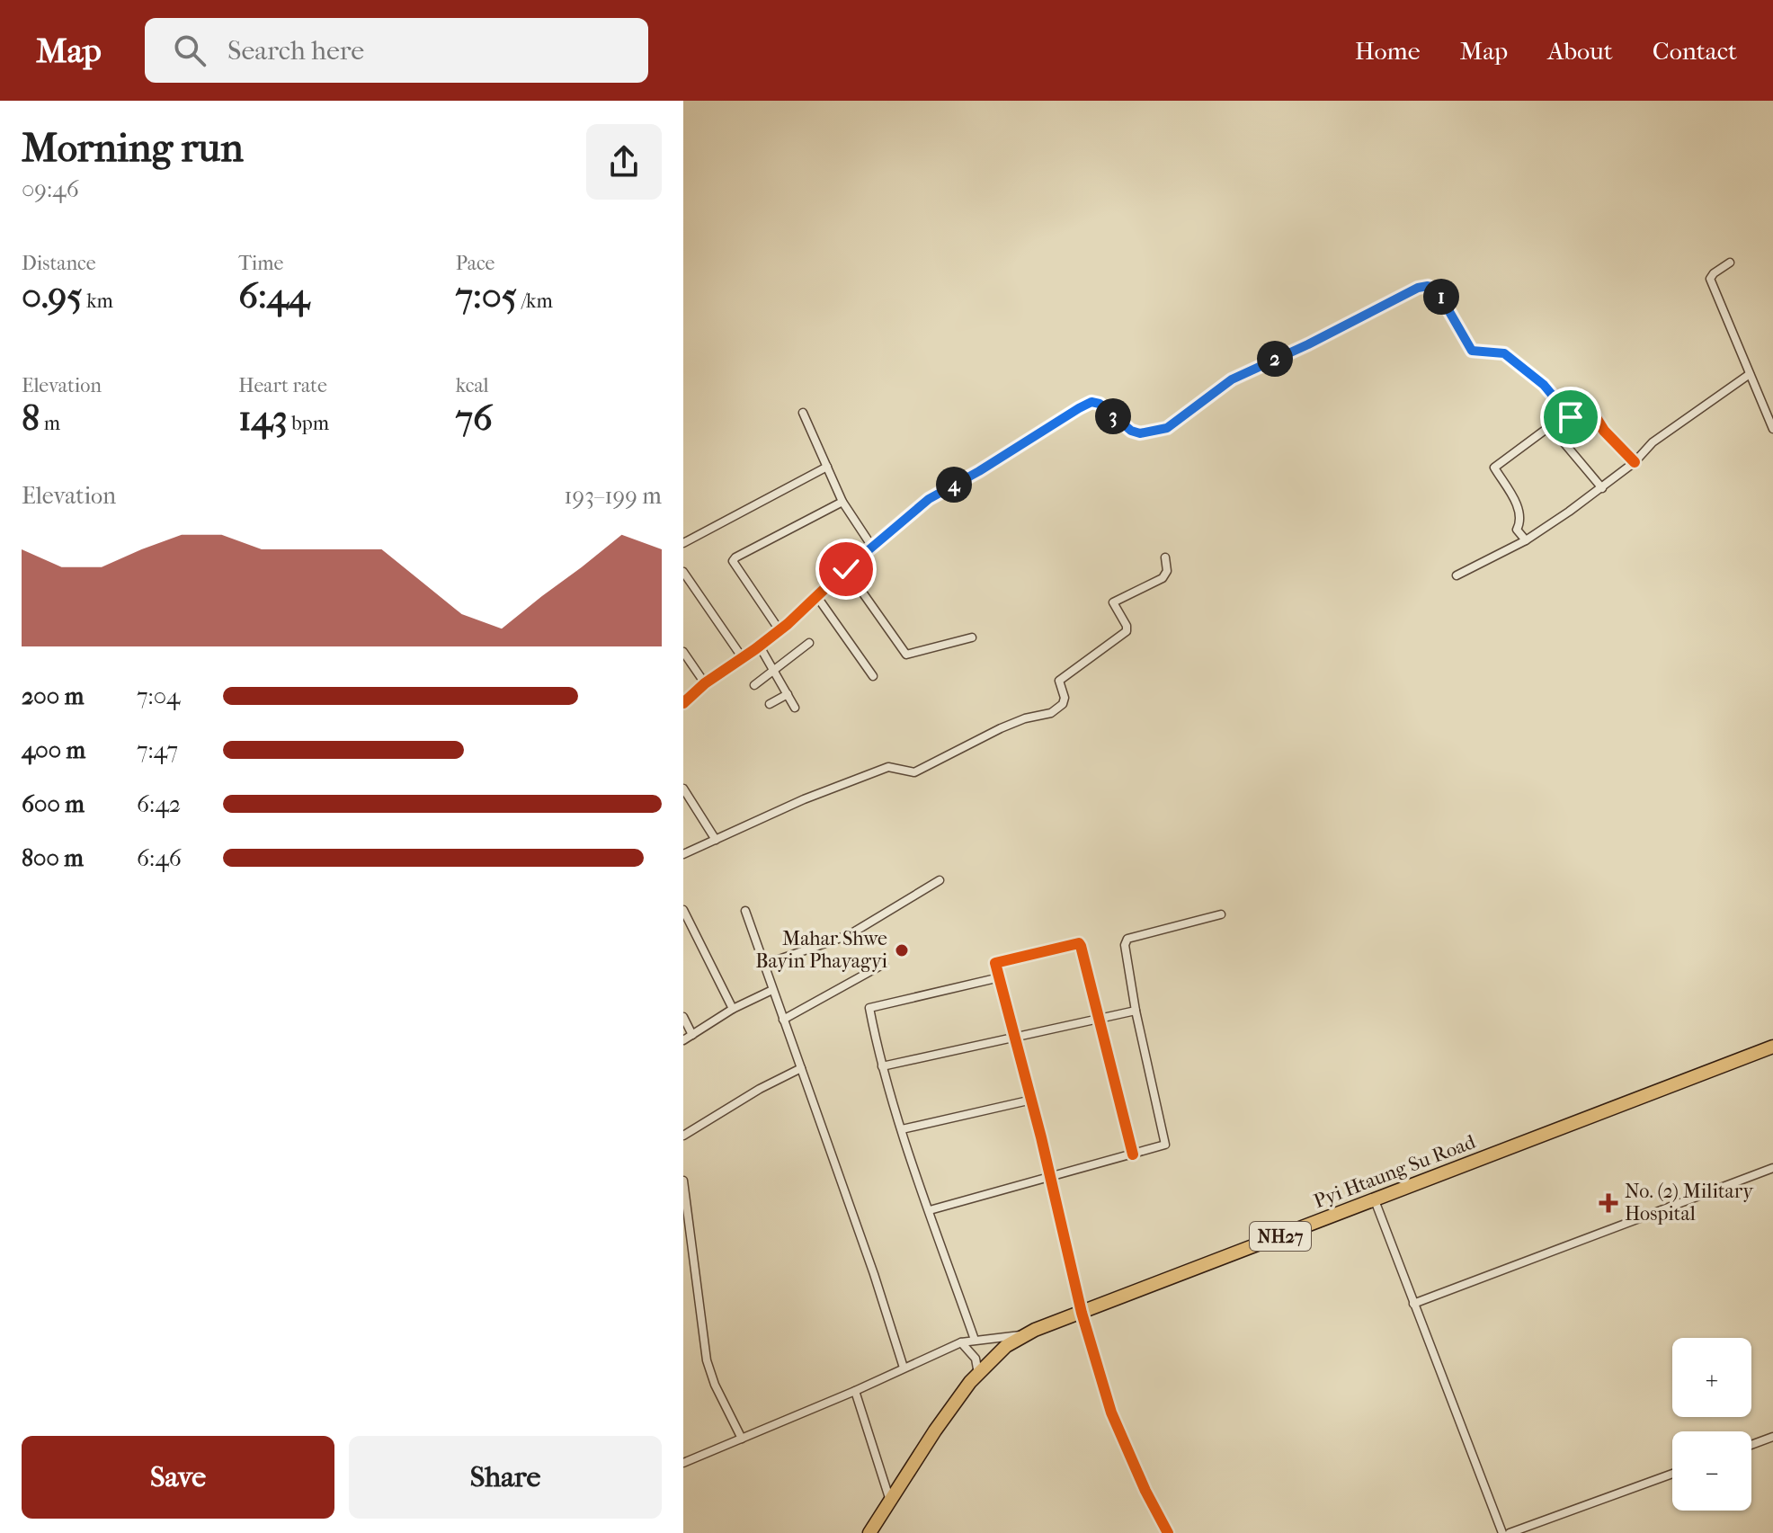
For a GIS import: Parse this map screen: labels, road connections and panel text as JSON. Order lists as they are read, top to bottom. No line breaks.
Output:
{"streets":{"highway":["Pyi Htaung Su Road","NH27"]},"places":{"other":["Mahar Shwe Bayin Phayagyi"],"health":["No. (2) Military Hospital"]},"page":{"header":"Map","search":"Search here","nav":["Home","Map","About","Contact"],"heading":["Morning run","09:46"],"stats":[["Distance","0.95 km"],["Time","6:44"],["Pace","7:05 /km"],["Elevation","8 m"],["Heart rate","143 bpm"],["kcal","76"]],"pins":["1","2","3","4"],"chart":["Elevation","193–199 m"],"list":[{"name":"200 m","note":"7:04"},{"name":"400 m","note":"7:47"},{"name":"600 m","note":"6:42"},{"name":"800 m","note":"6:46"}],"map_buttons":["+","−"],"buttons":["Save","Share"]}}
